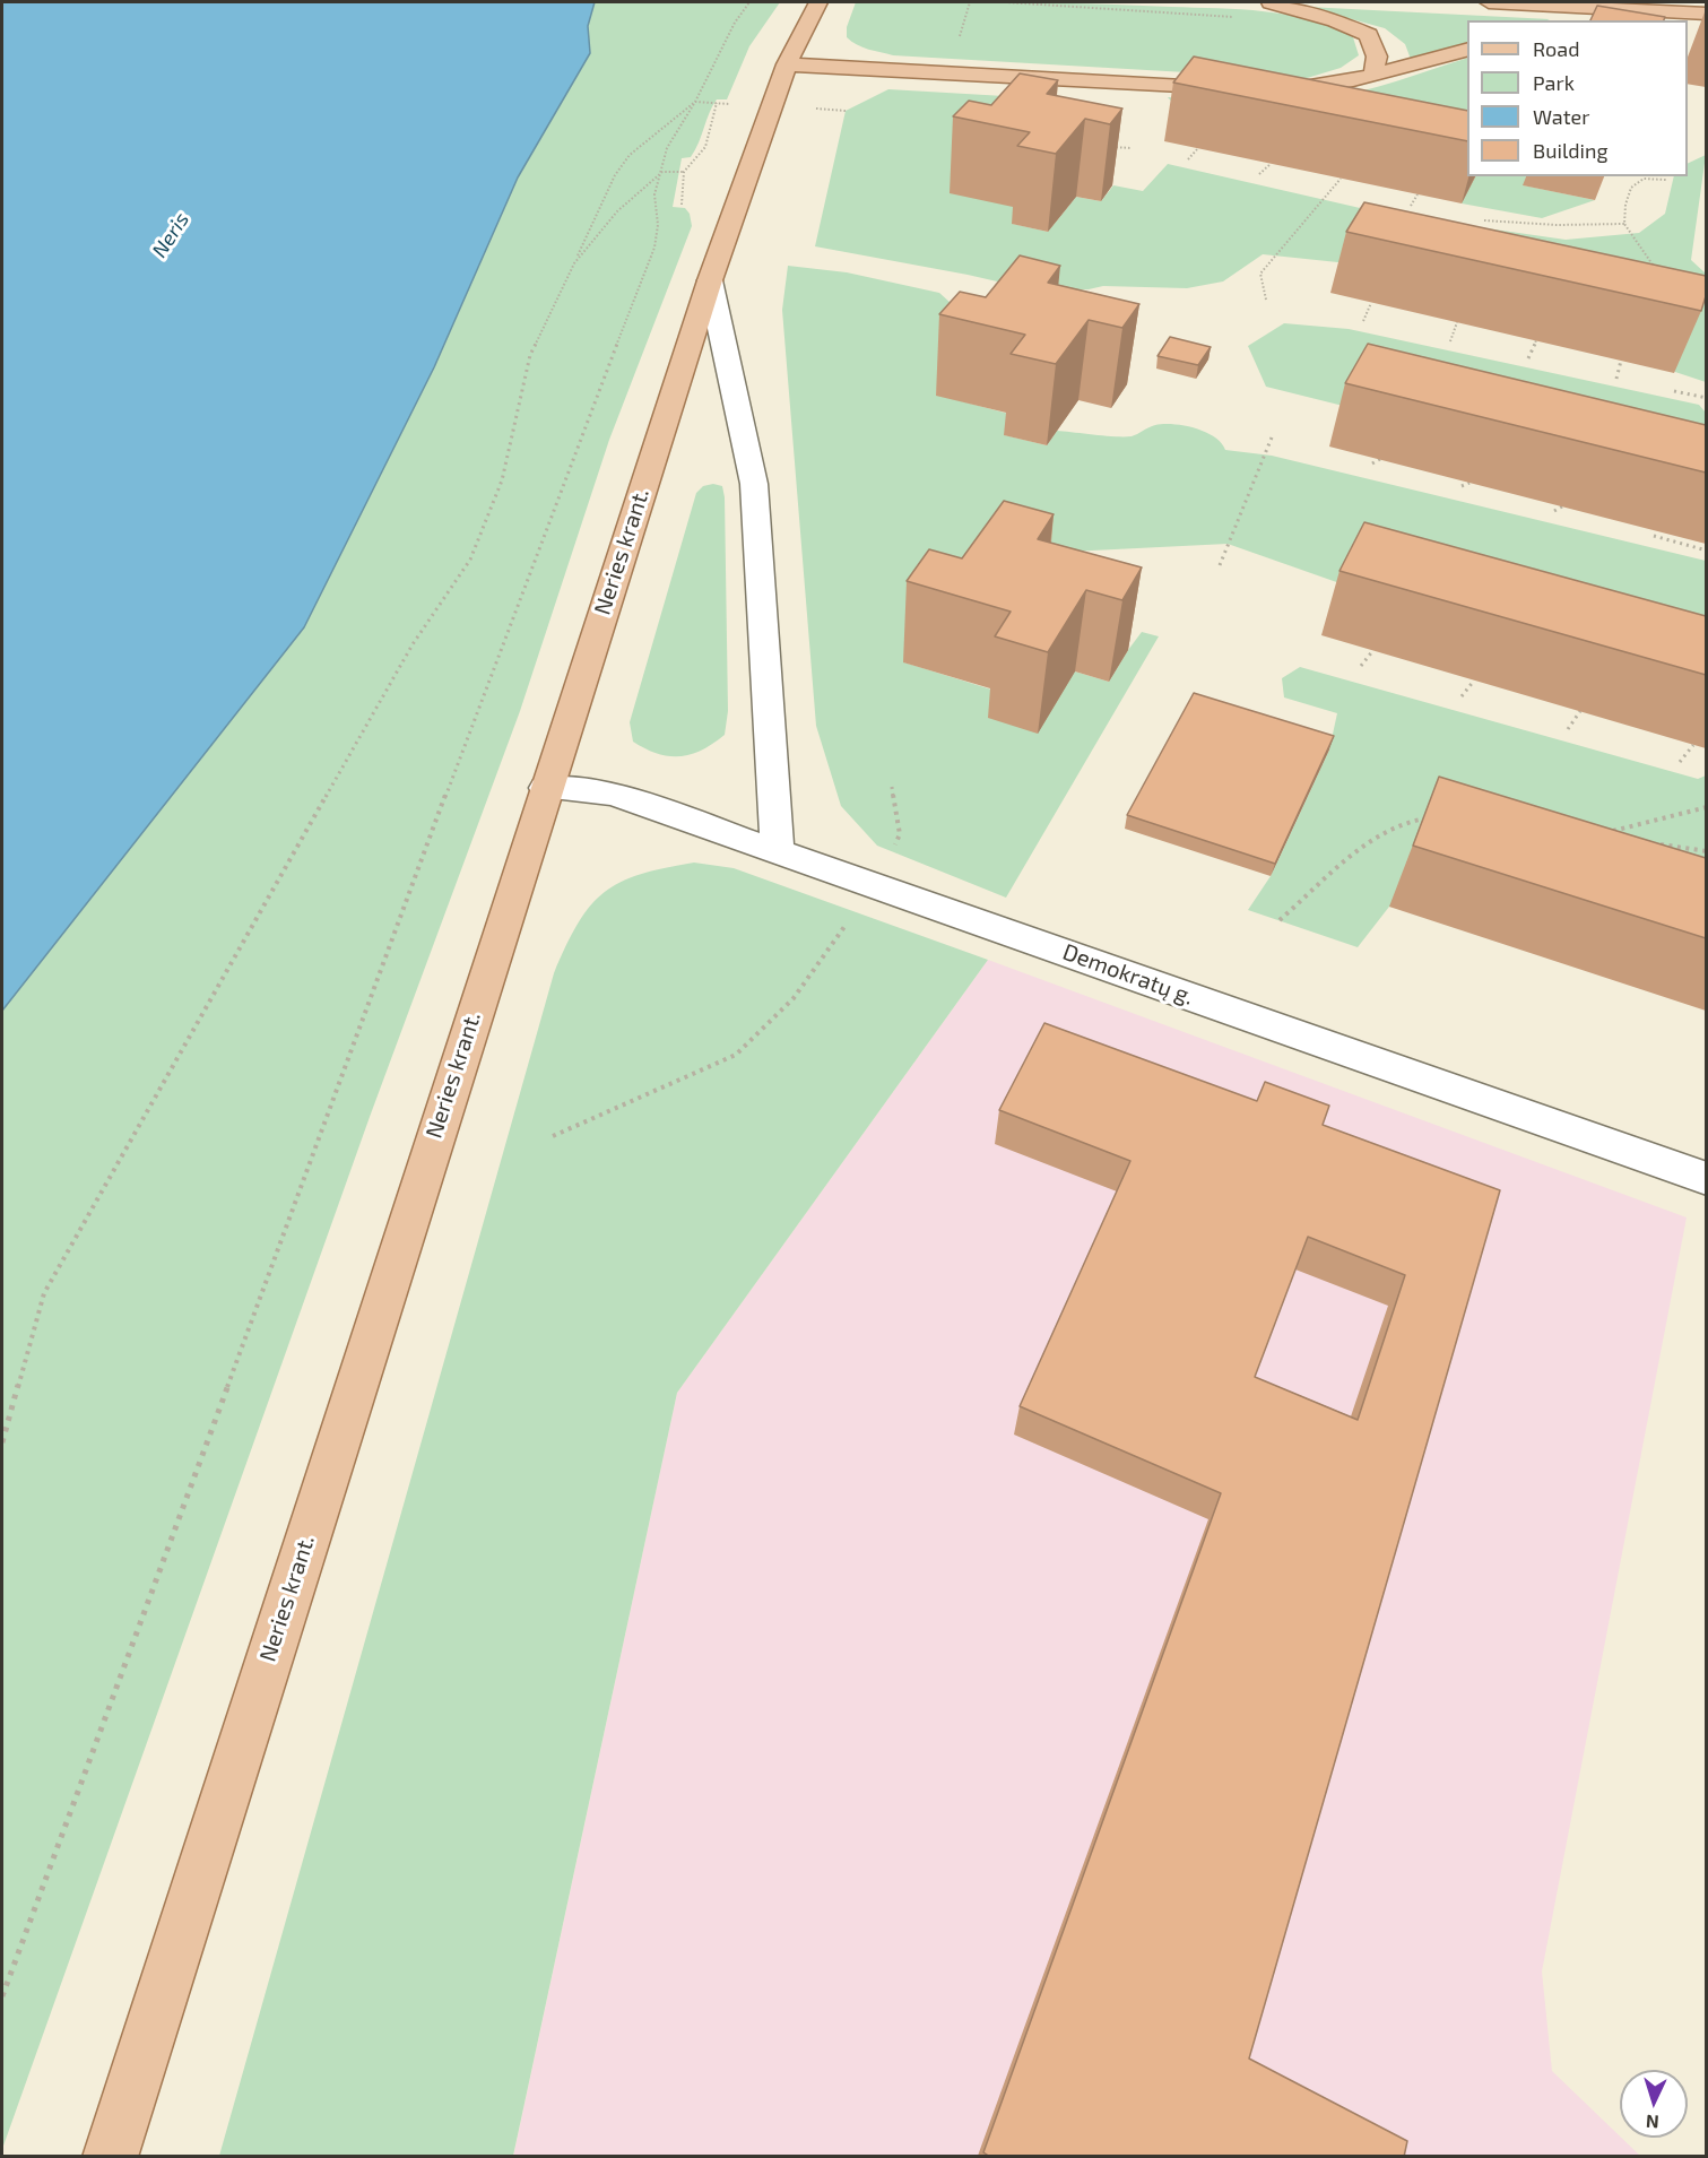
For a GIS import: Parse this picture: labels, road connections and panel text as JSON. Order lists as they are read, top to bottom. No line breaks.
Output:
{"streets":{"main road":["Neries krant."],"street":["Demokratų g."]},"crossings":[["Neries krant.","Demokratų g."]],"water":["Neris"],"legend":["Road","Park","Water","Building"],"north":"bottom"}
